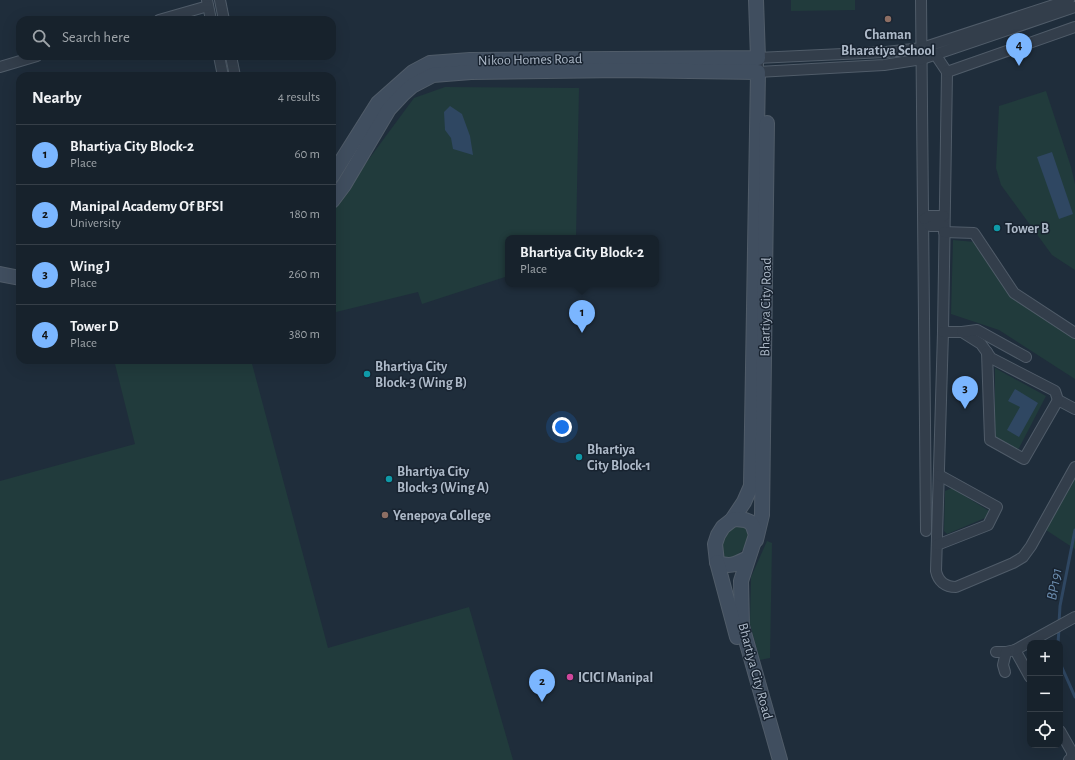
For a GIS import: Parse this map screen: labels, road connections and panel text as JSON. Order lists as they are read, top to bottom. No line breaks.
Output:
{"streets":{"street":["Nikoo Homes Road","Bhartiya City Road"]},"crossings":[["Nikoo Homes Road","Bhartiya City Road"]],"water":["BP191"],"places":["Chaman Bharatiya School","Tower B","Bhartiya City Block-3 (Wing B)","Bhartiya City Block-1","Bhartiya City Block-3 (Wing A)","Yenepoya College","ICICI Manipal"],"page":{"search":"Search here","pins":["4","1","3","2"],"heading":["Nearby","4 results"],"list":[{"mark":"1","name":"Bhartiya City Block-2","note":"Place","value":"60 m"},{"mark":"2","name":"Manipal Academy Of BFSI","note":"University","value":"180 m"},{"mark":"3","name":"Wing J","note":"Place","value":"260 m"},{"mark":"4","name":"Tower D","note":"Place","value":"380 m"}],"popup":["Bhartiya City Block-2","Place"],"map_buttons":["+","−"]}}
